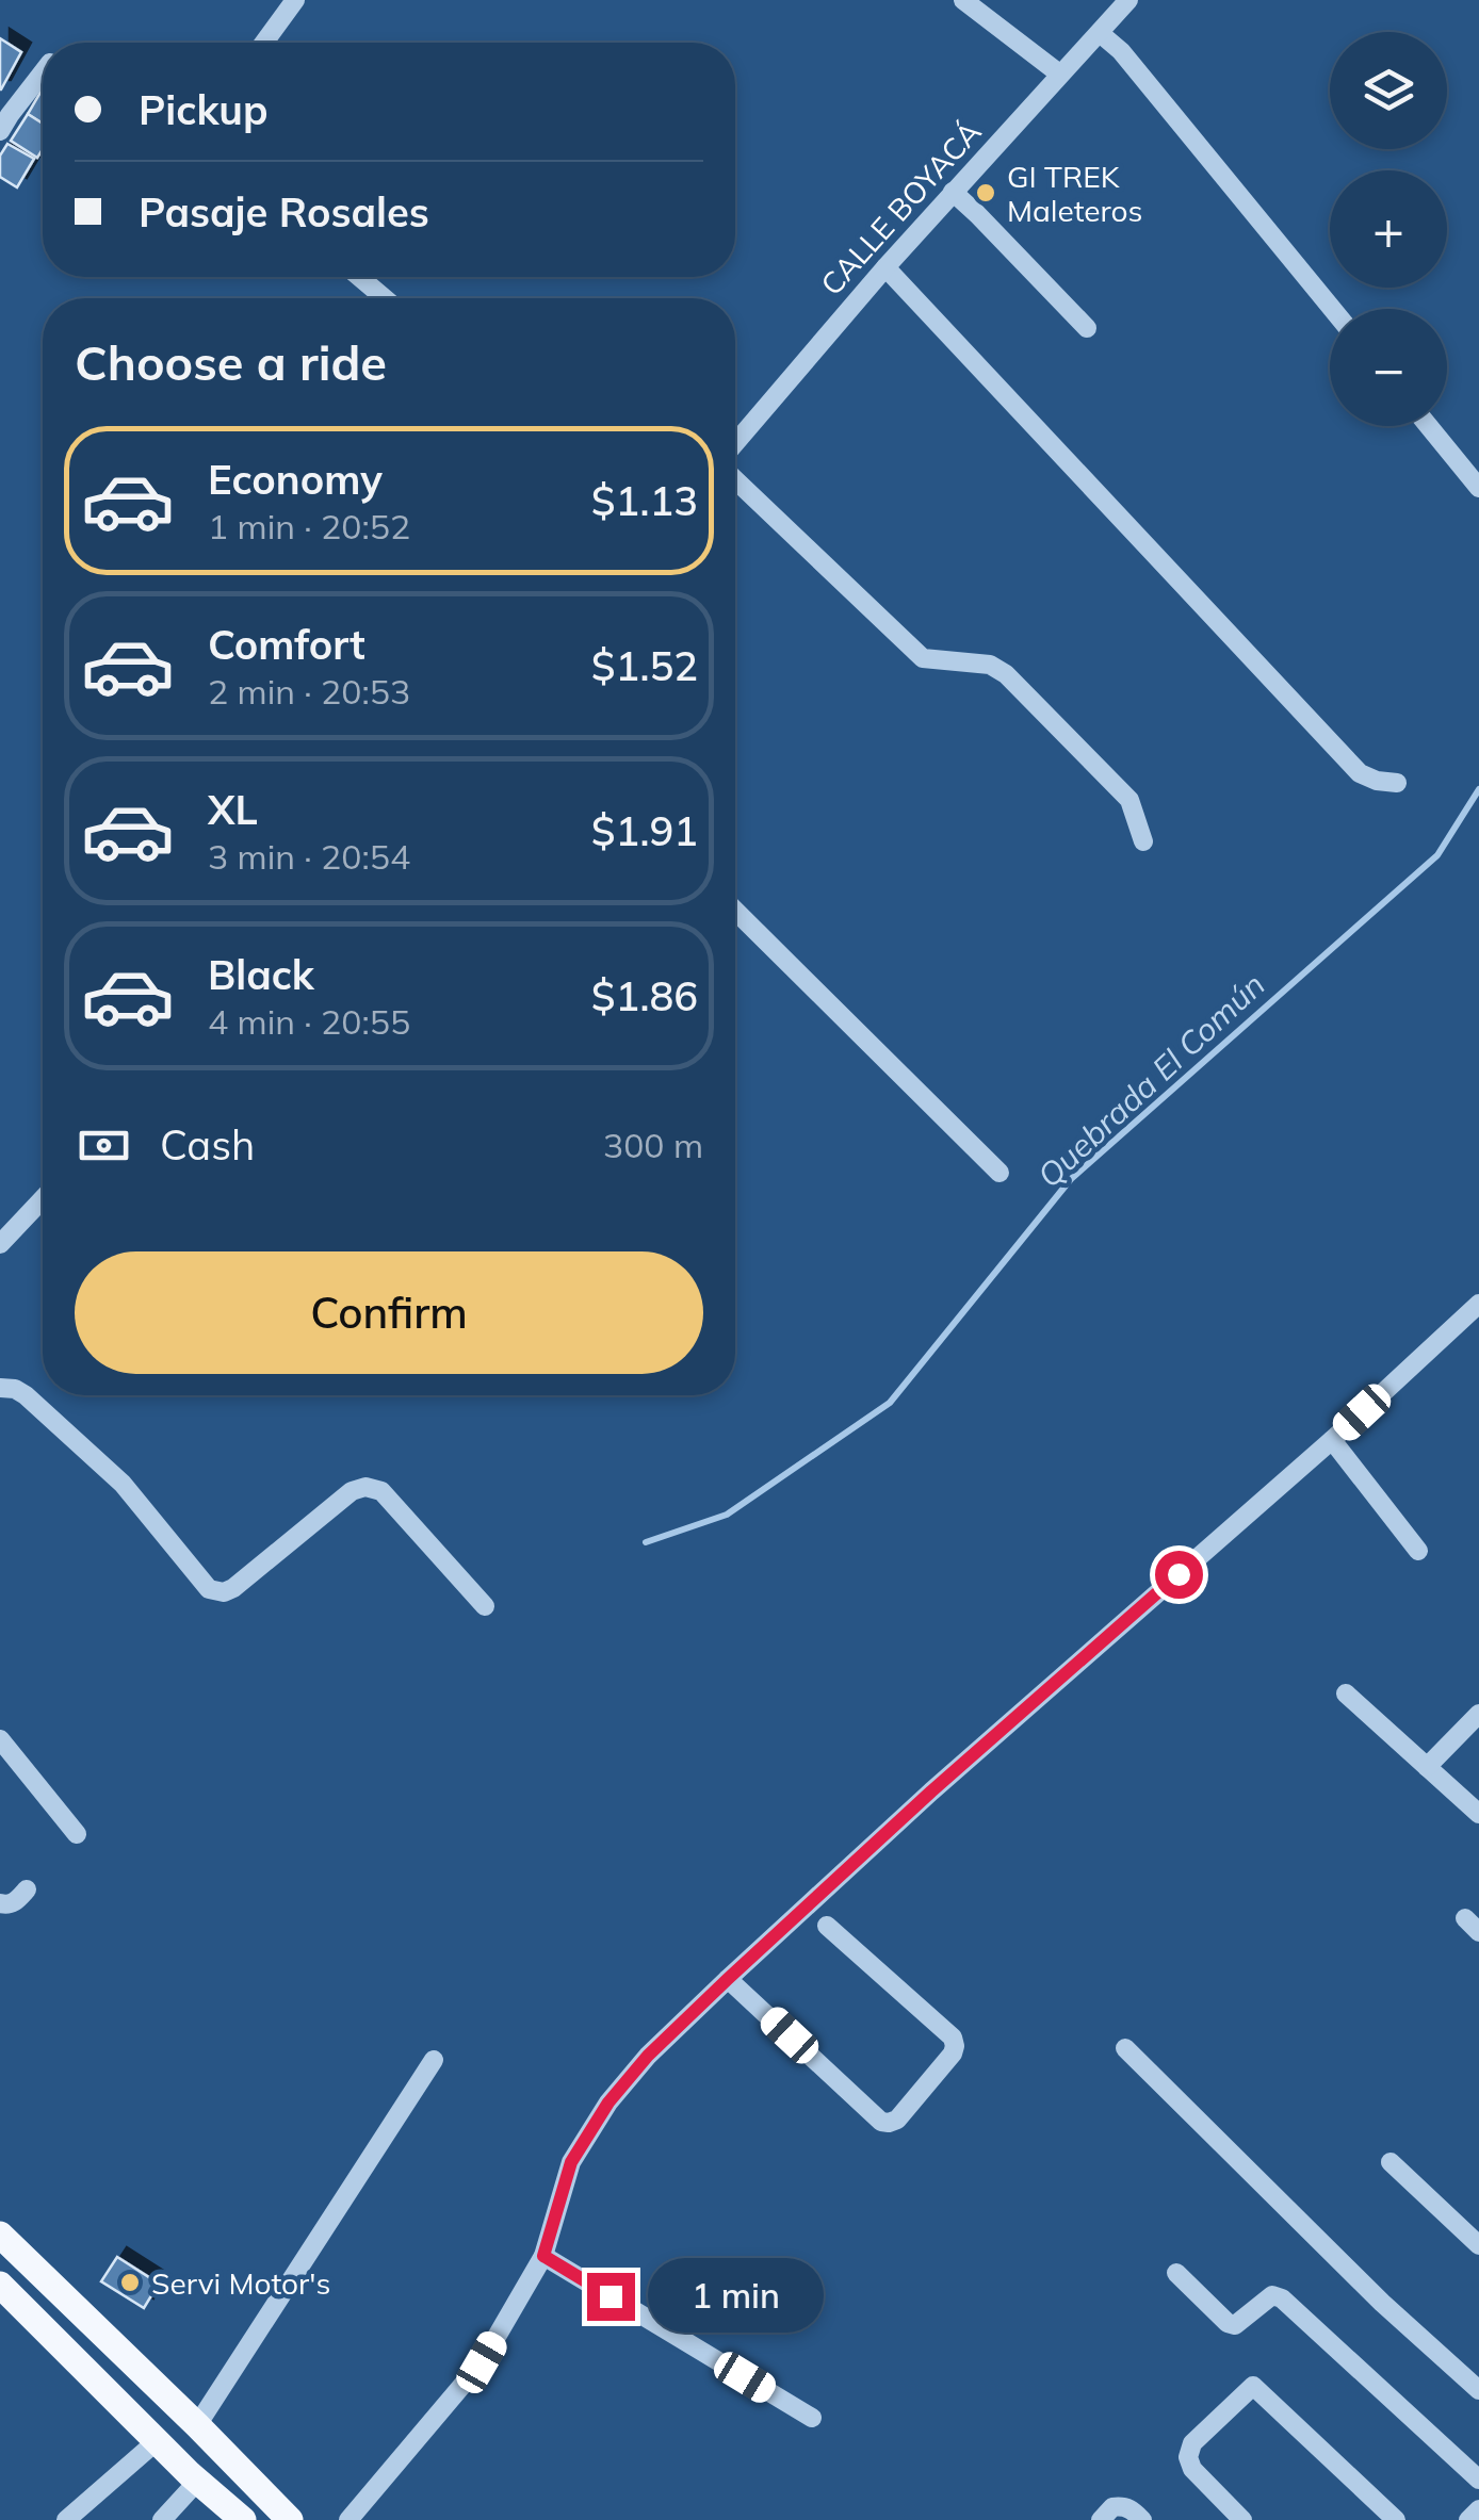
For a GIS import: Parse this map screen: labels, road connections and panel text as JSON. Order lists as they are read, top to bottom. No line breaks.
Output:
{"streets":{"street":["CALLE BOYACÁ"]},"water":["Quebrada El Común"],"places":["GI TREK Maleteros","Servi Motor's"],"page":{"map_buttons":["+","−"],"banner":["Pickup","Pasaje Rosales"],"heading":"Choose a ride","list":[{"name":"Economy","note":"1 min · 20:52","value":"$1.13"},{"name":"Comfort","note":"2 min · 20:53","value":"$1.52"},{"name":"XL","note":"3 min · 20:54","value":"$1.91"},{"name":"Black","note":"4 min · 20:55","value":"$1.86"}],"pay":["Cash","300 m"],"buttons":"Confirm","bubble":"1 min"}}
